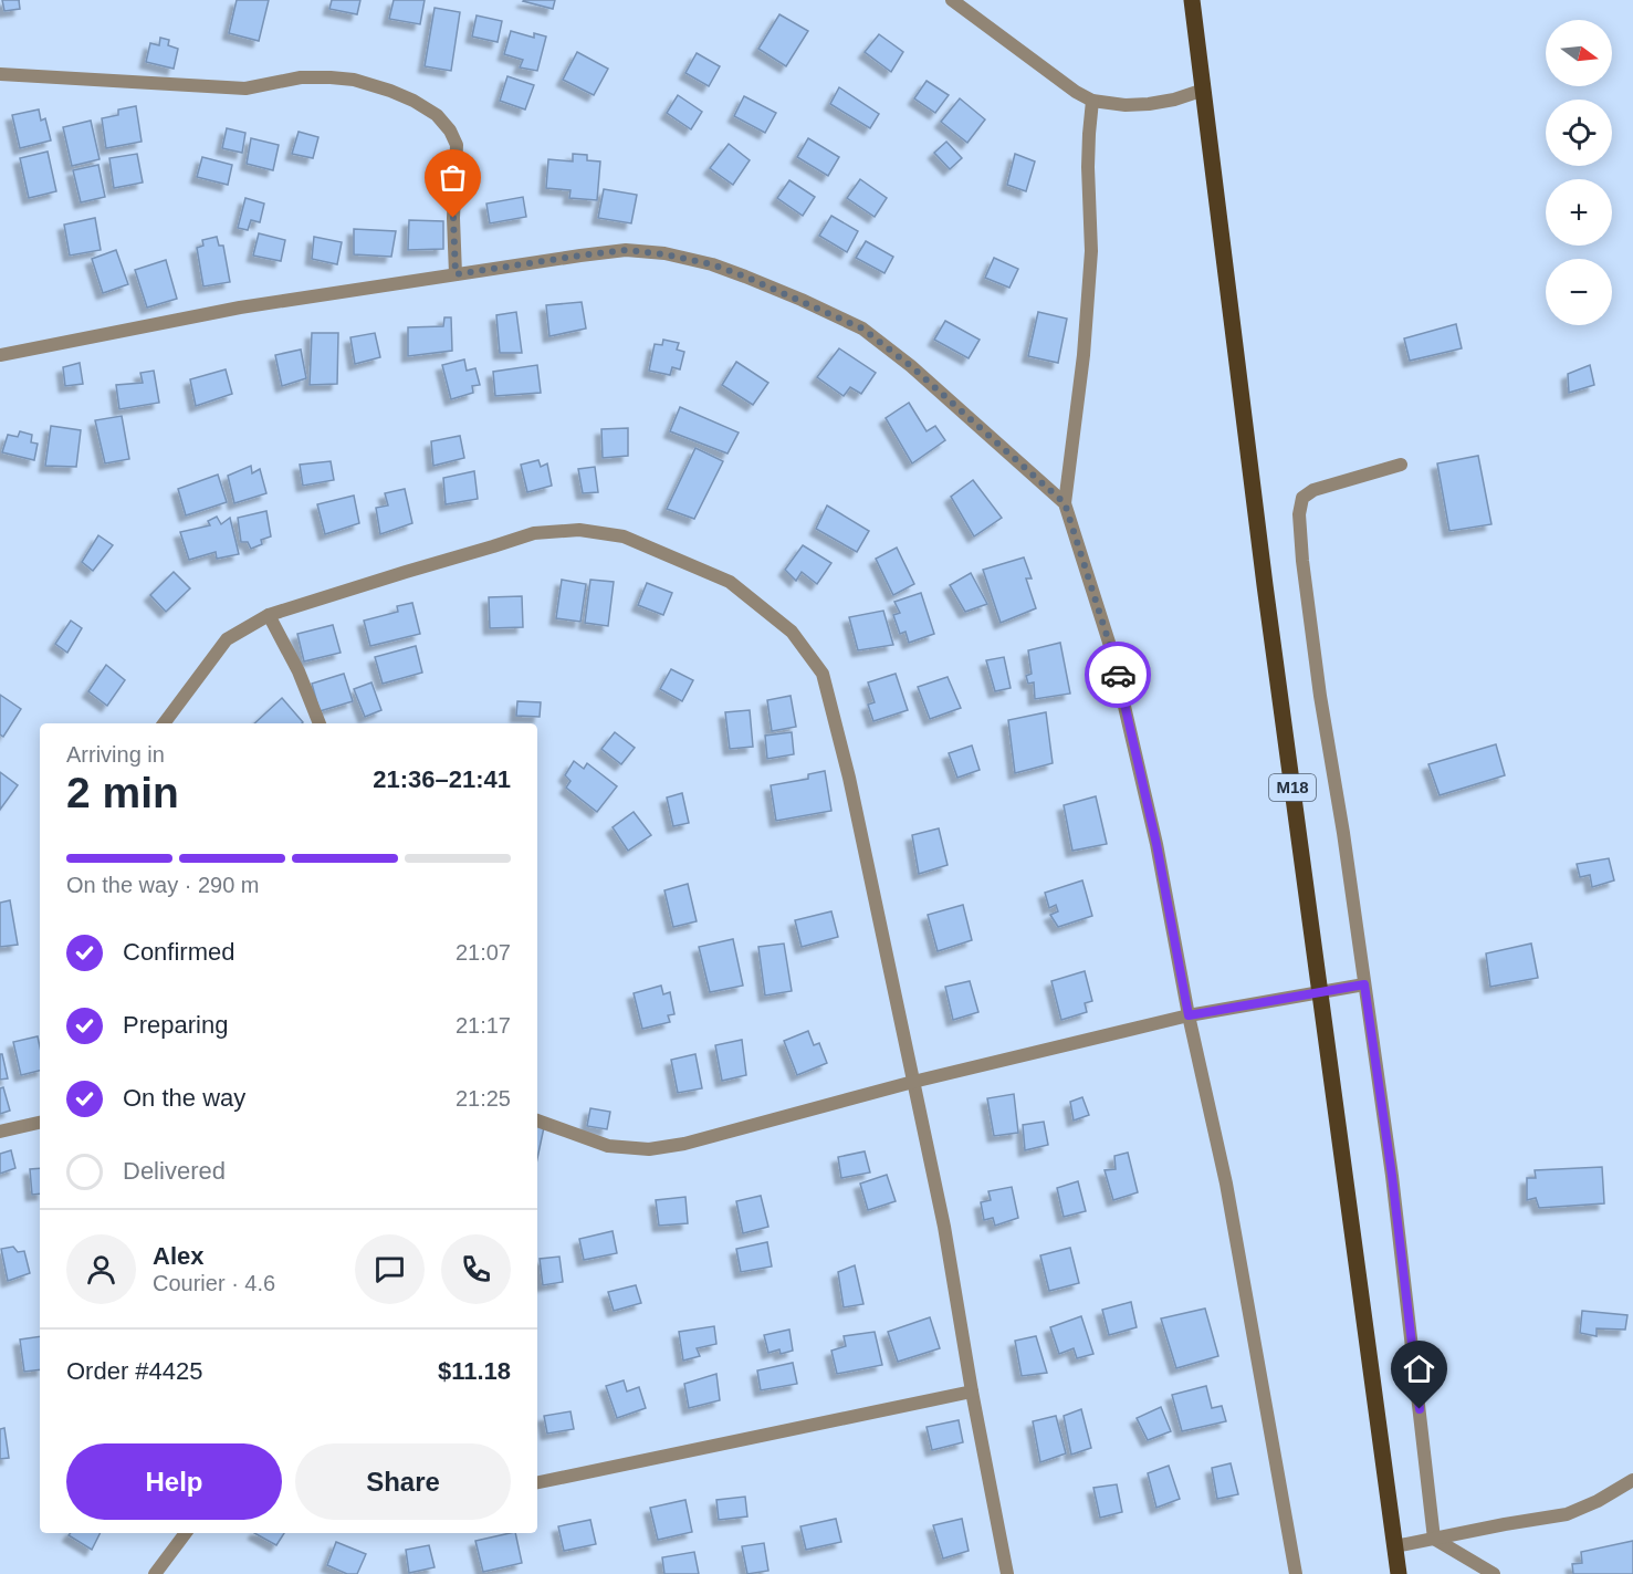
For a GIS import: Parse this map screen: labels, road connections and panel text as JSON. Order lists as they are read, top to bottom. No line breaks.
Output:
{"streets":{"main road":["M18"]},"north":"right","page":{"map_buttons":["+","−"],"heading":["2 min","Arriving in","21:36–21:41"],"panel":["Alex","Courier · 4.6","Order #4425","$11.18"],"bar":"On the way · 290 m","list":[["Confirmed","21:07"],["Preparing","21:17"],["On the way","21:25"],"Delivered"],"buttons":["Help","Share"]}}
